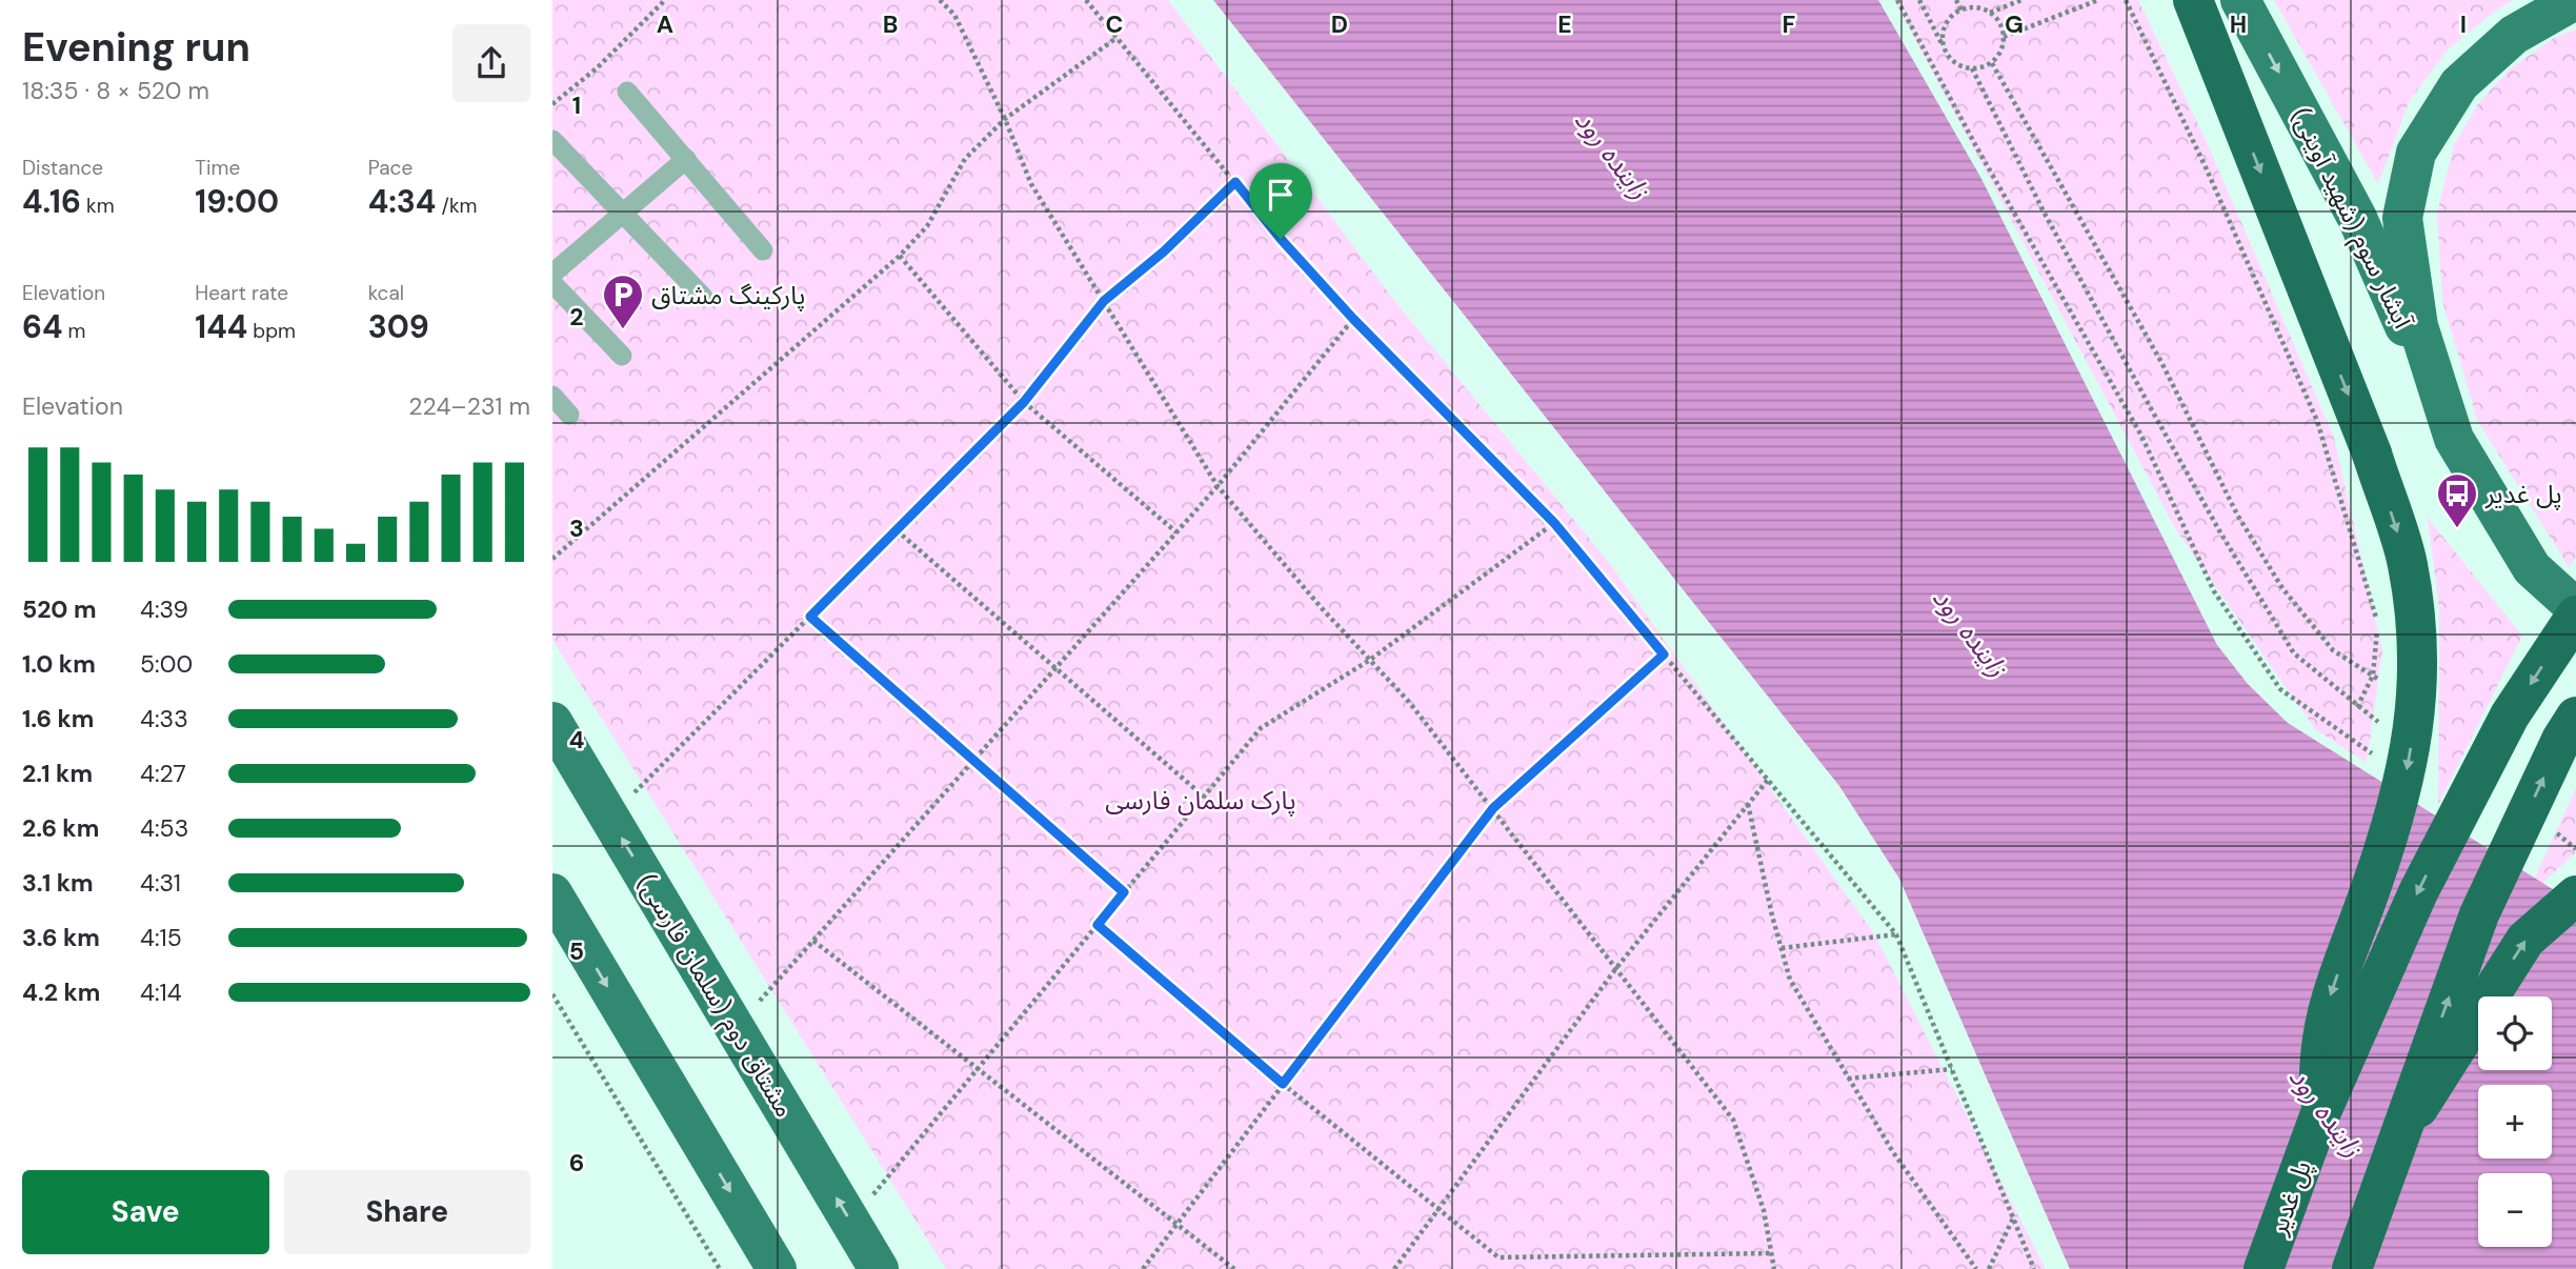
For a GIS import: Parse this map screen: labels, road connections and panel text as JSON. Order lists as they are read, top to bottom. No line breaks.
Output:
{"streets":{"highway":["پل غدیر"],"main road":["آبشار سوم (شهید آوینی)","مشتاق دوم (سلمان فارسی)"]},"one_way":["آبشار سوم (شهید آوینی)"],"water":["زاینده رود"],"parks":["پارک سلمان فارسی"],"places":{"parking":["پارکینگ مشتاق"],"bus stop":["پل غدیر"]},"page":{"heading":["Evening run","18:35 · 8 × 520 m"],"stats":[["Distance","4.16 km"],["Time","19:00"],["Pace","4:34 /km"],["Elevation","64 m"],["Heart rate","144 bpm"],["kcal","309"]],"chart":["Elevation","224–231 m"],"list":[{"name":"520 m","note":"4:39"},{"name":"1.0 km","note":"5:00"},{"name":"1.6 km","note":"4:33"},{"name":"2.1 km","note":"4:27"},{"name":"2.6 km","note":"4:53"},{"name":"3.1 km","note":"4:31"},{"name":"3.6 km","note":"4:15"},{"name":"4.2 km","note":"4:14"}],"map_buttons":["+","−"],"buttons":["Save","Share"]},"grid":{"columns":["A","B","C","D","E","F","G","H","I"],"rows":["1","2","3","4","5","6"]}}
